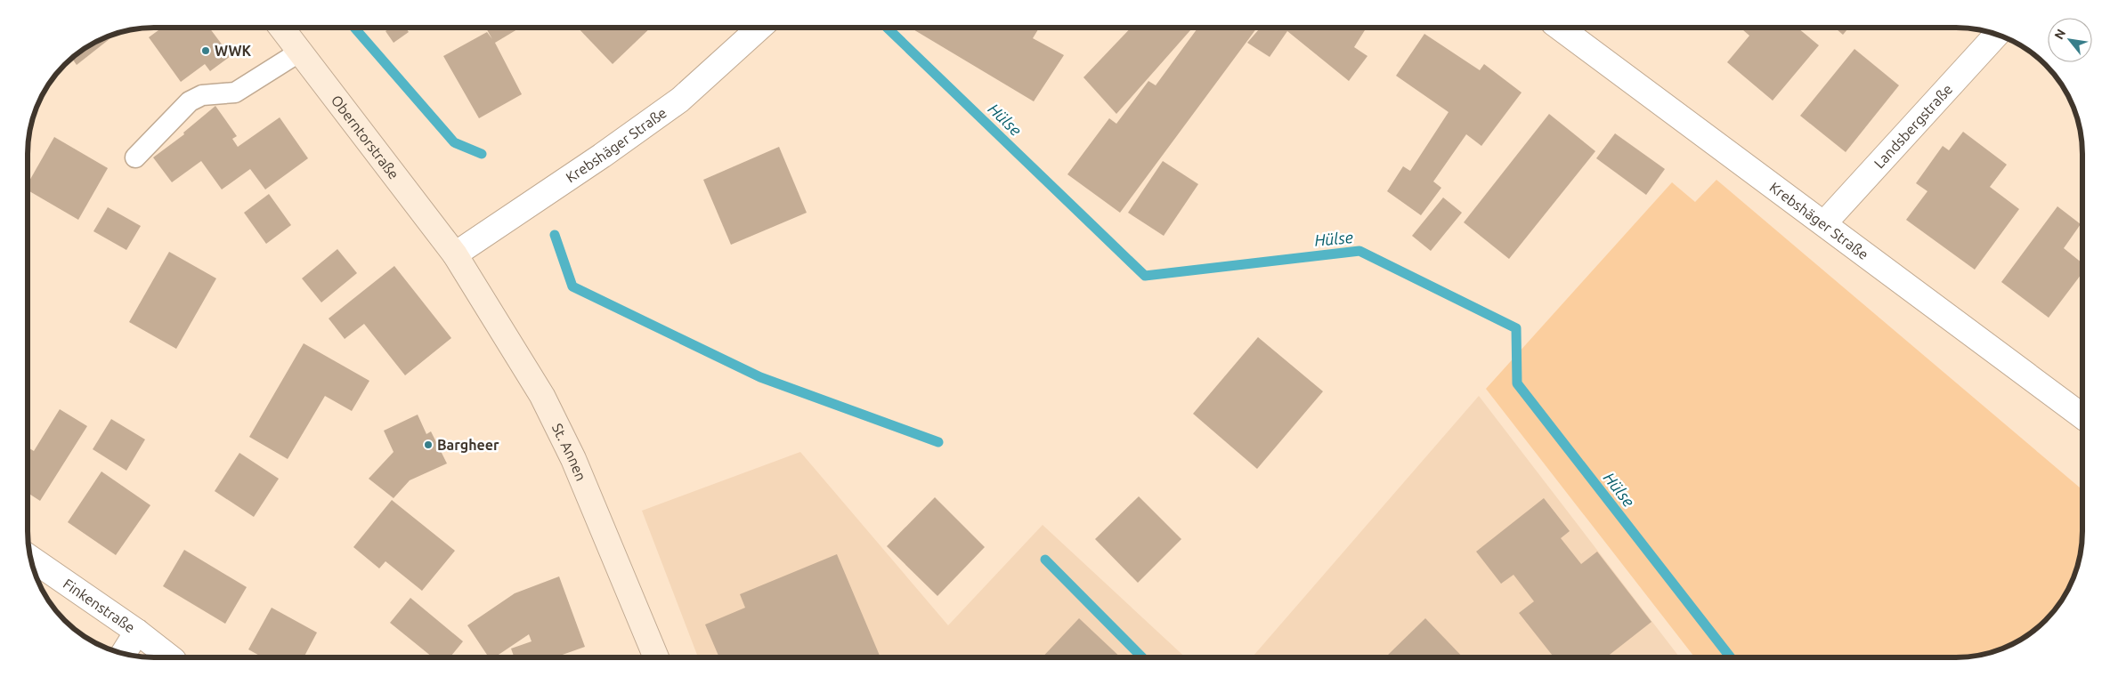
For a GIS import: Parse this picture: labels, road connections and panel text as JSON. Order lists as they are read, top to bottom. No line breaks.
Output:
{"streets":{"main road":["Oberntorstraße","St. Annen"],"street":["Landsbergstraße","Krebshäger Straße","Finkenstraße"]},"crossings":[["Landsbergstraße","Krebshäger Straße"],["Oberntorstraße","Krebshäger Straße"],["Oberntorstraße","St. Annen"],["Krebshäger Straße","St. Annen"]],"water":["Hülse"],"places":["WWK","Bargheer"],"north":"top left"}
